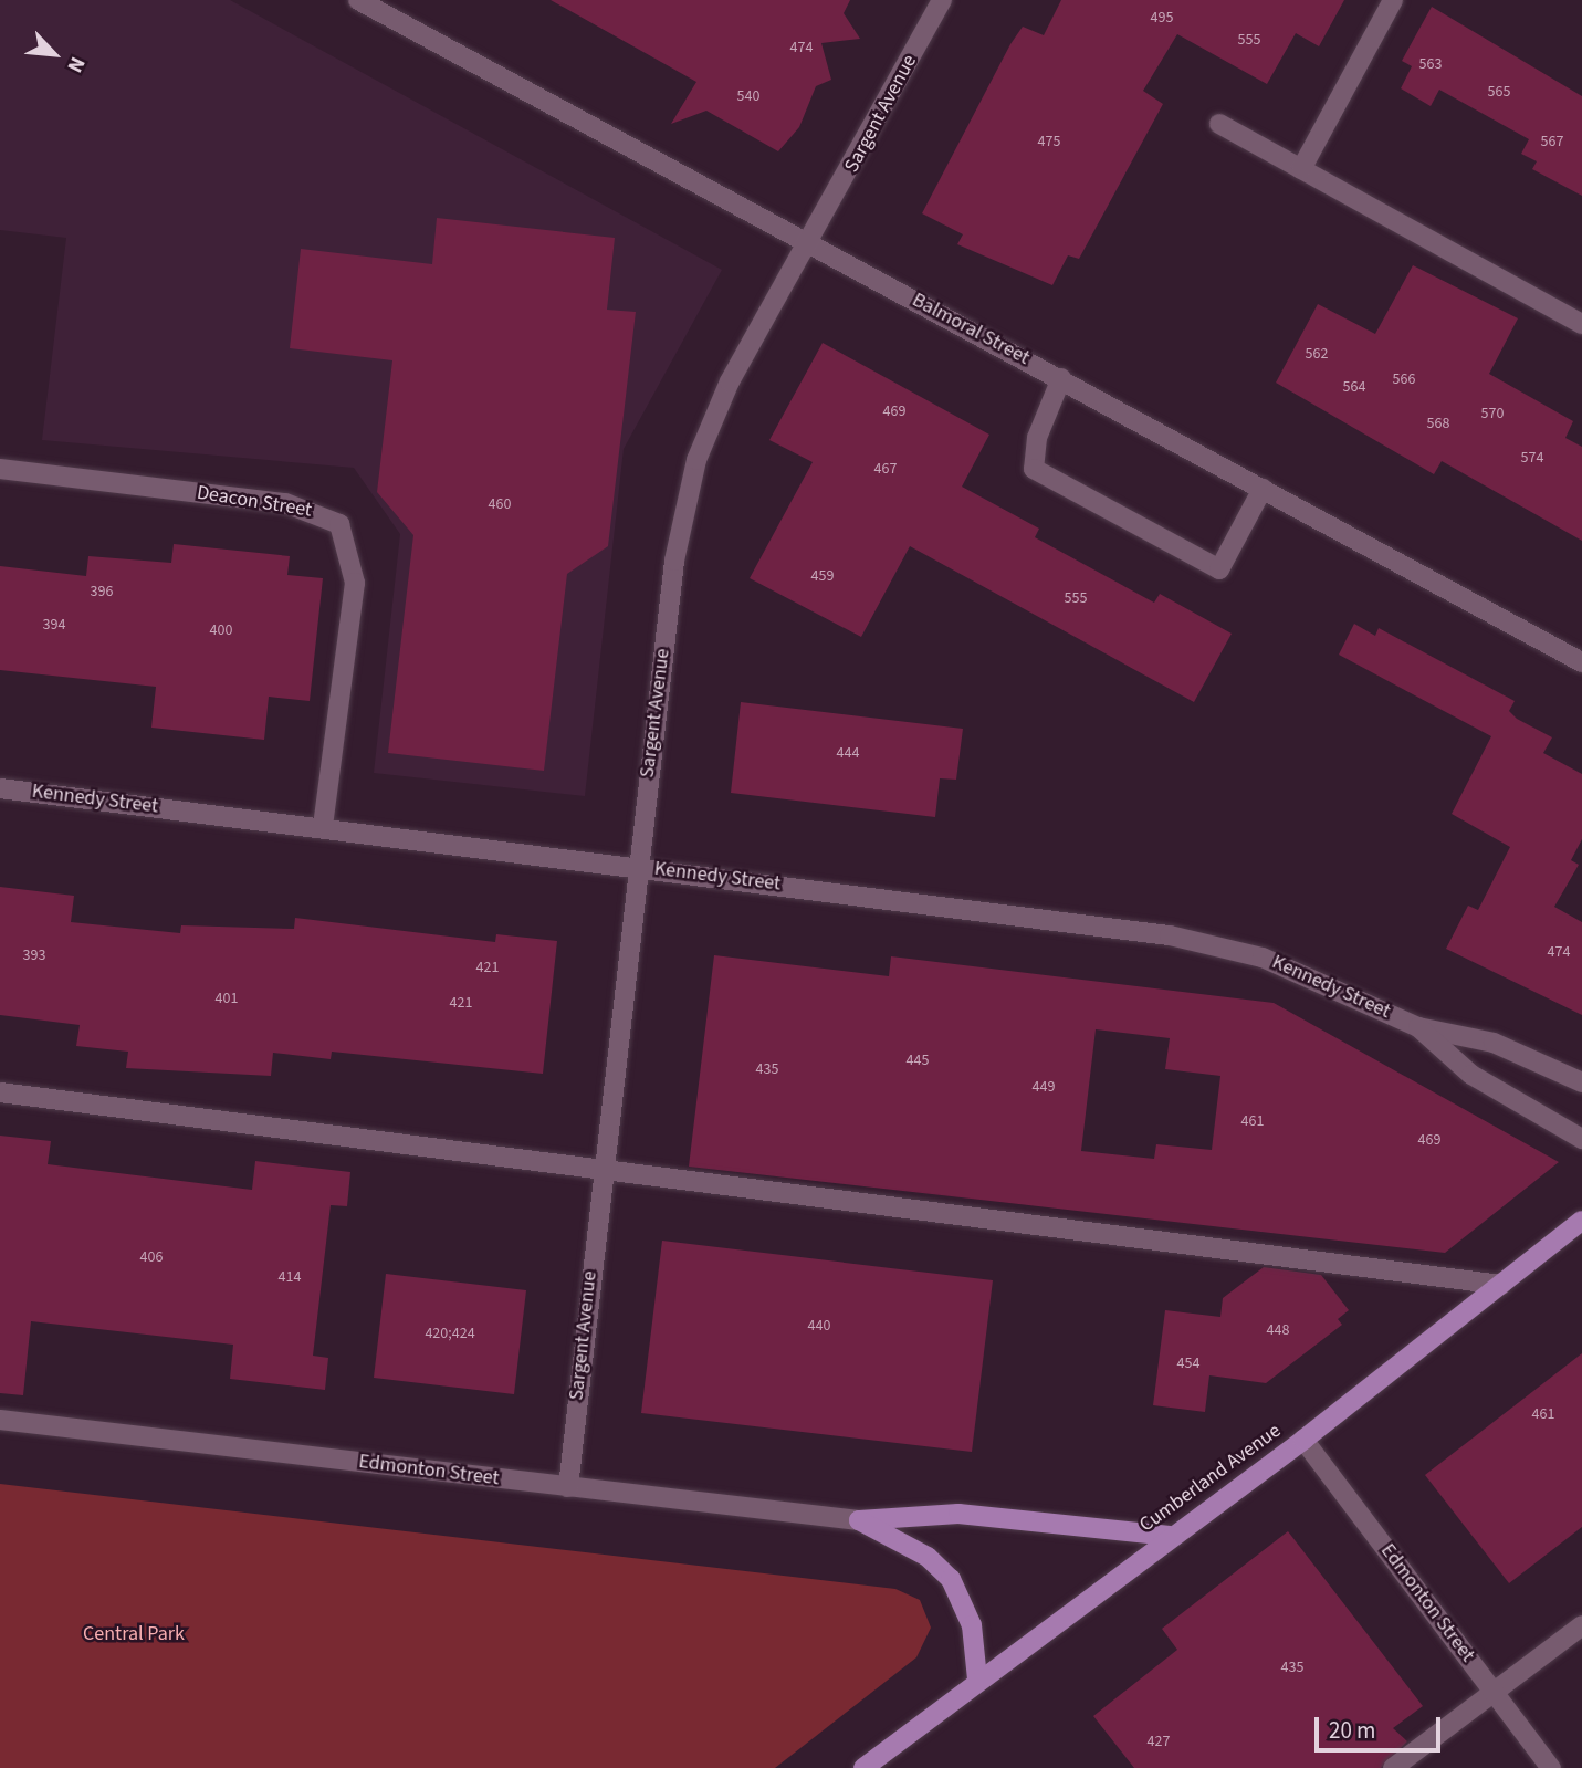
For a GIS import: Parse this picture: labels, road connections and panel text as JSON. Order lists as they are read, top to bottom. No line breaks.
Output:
{"streets":{"main road":["Cumberland Avenue"],"street":["Sargent Avenue","Balmoral Street","Deacon Street","Kennedy Street","Edmonton Street"]},"crossings":[["Sargent Avenue","Balmoral Street"],["Sargent Avenue","Kennedy Street"],["Sargent Avenue","Edmonton Street"],["Deacon Street","Kennedy Street"],["Edmonton Street","Cumberland Avenue"]],"parks":["Central Park"],"house_numbers":["495","555","474","563","565","540","475","567","562","566","564","469","570","568","574","467","460","459","396","555","394","400","444","474","393","421","401","421","445","435","449","461","469","406","414","440","448","420;424","454","461","435","427"],"scale_bar":"20 m","north":"bottom right"}
